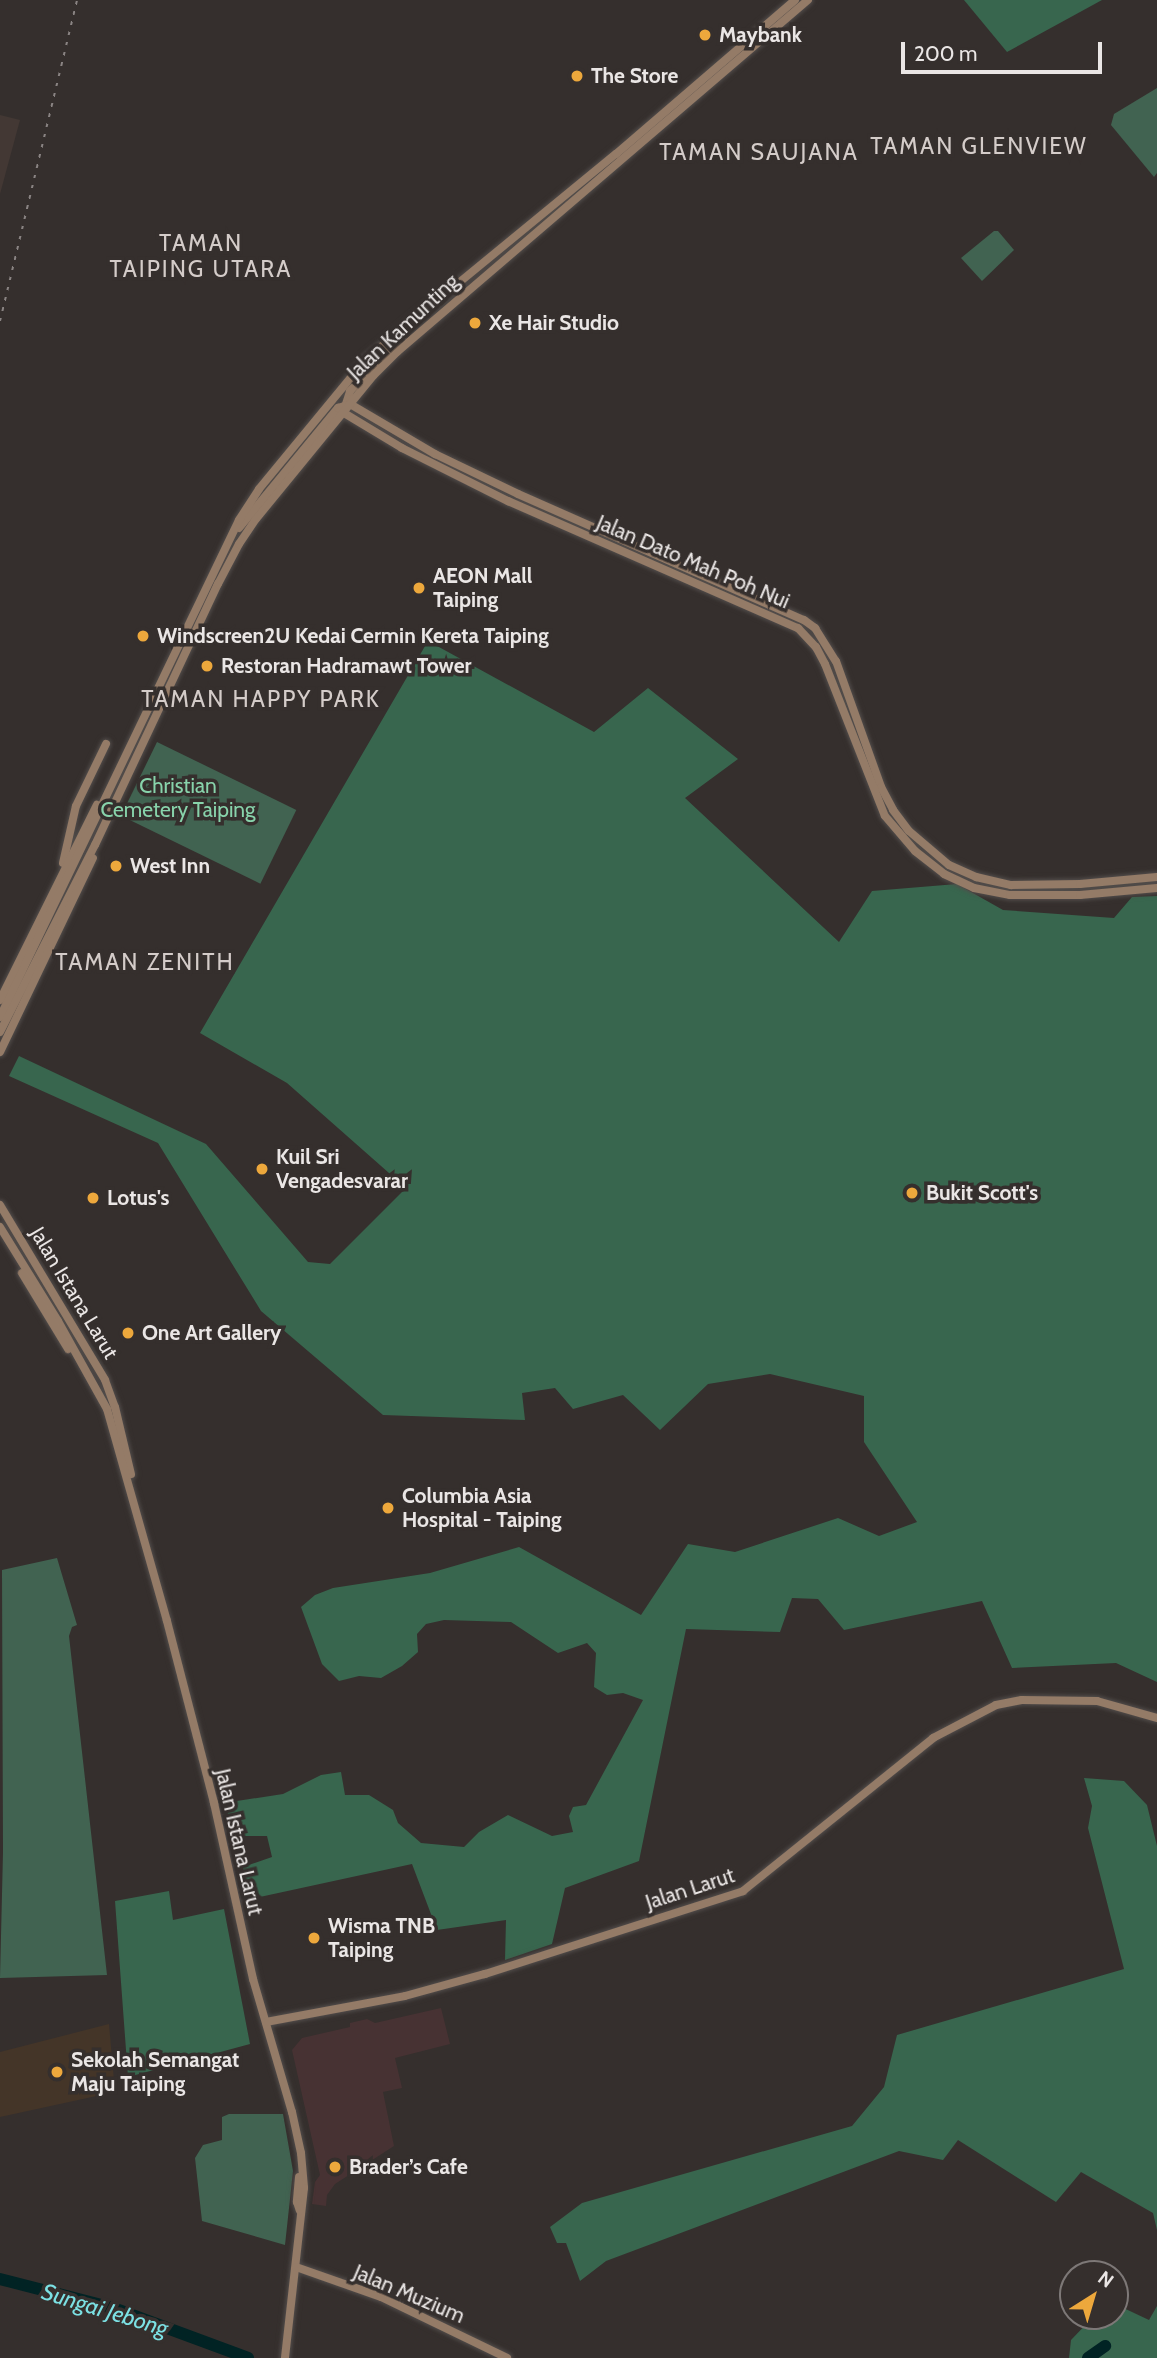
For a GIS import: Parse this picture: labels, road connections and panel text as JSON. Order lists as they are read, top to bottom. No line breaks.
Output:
{"streets":{"main road":["Jalan Kamunting","Jalan Dato Mah Poh Nui","Jalan Istana Larut","Jalan Larut","Jalan Muzium"]},"crossings":[["Jalan Kamunting","Jalan Dato Mah Poh Nui"],["Jalan Istana Larut","Jalan Larut"],["Jalan Istana Larut","Jalan Muzium"]],"districts":["TAMAN GLENVIEW","TAMAN SAUJANA","TAMAN TAIPING UTARA","TAMAN HAPPY PARK","TAMAN ZENITH"],"water":["Sungai Jebong"],"parks":["Christian Cemetery Taiping"],"places":["Maybank","The Store","Xe Hair Studio","AEON Mall Taiping","Windscreen2U Kedai Cermin Kereta Taiping","Restoran Hadramawt Tower","West Inn","Kuil Sri Vengadesvarar","Bukit Scott's","Lotus's","One Art Gallery","Columbia Asia Hospital - Taiping","Wisma TNB Taiping","Sekolah Semangat Maju Taiping","Brader’s Cafe"],"scale_bar":"200 m","north":"top right"}
